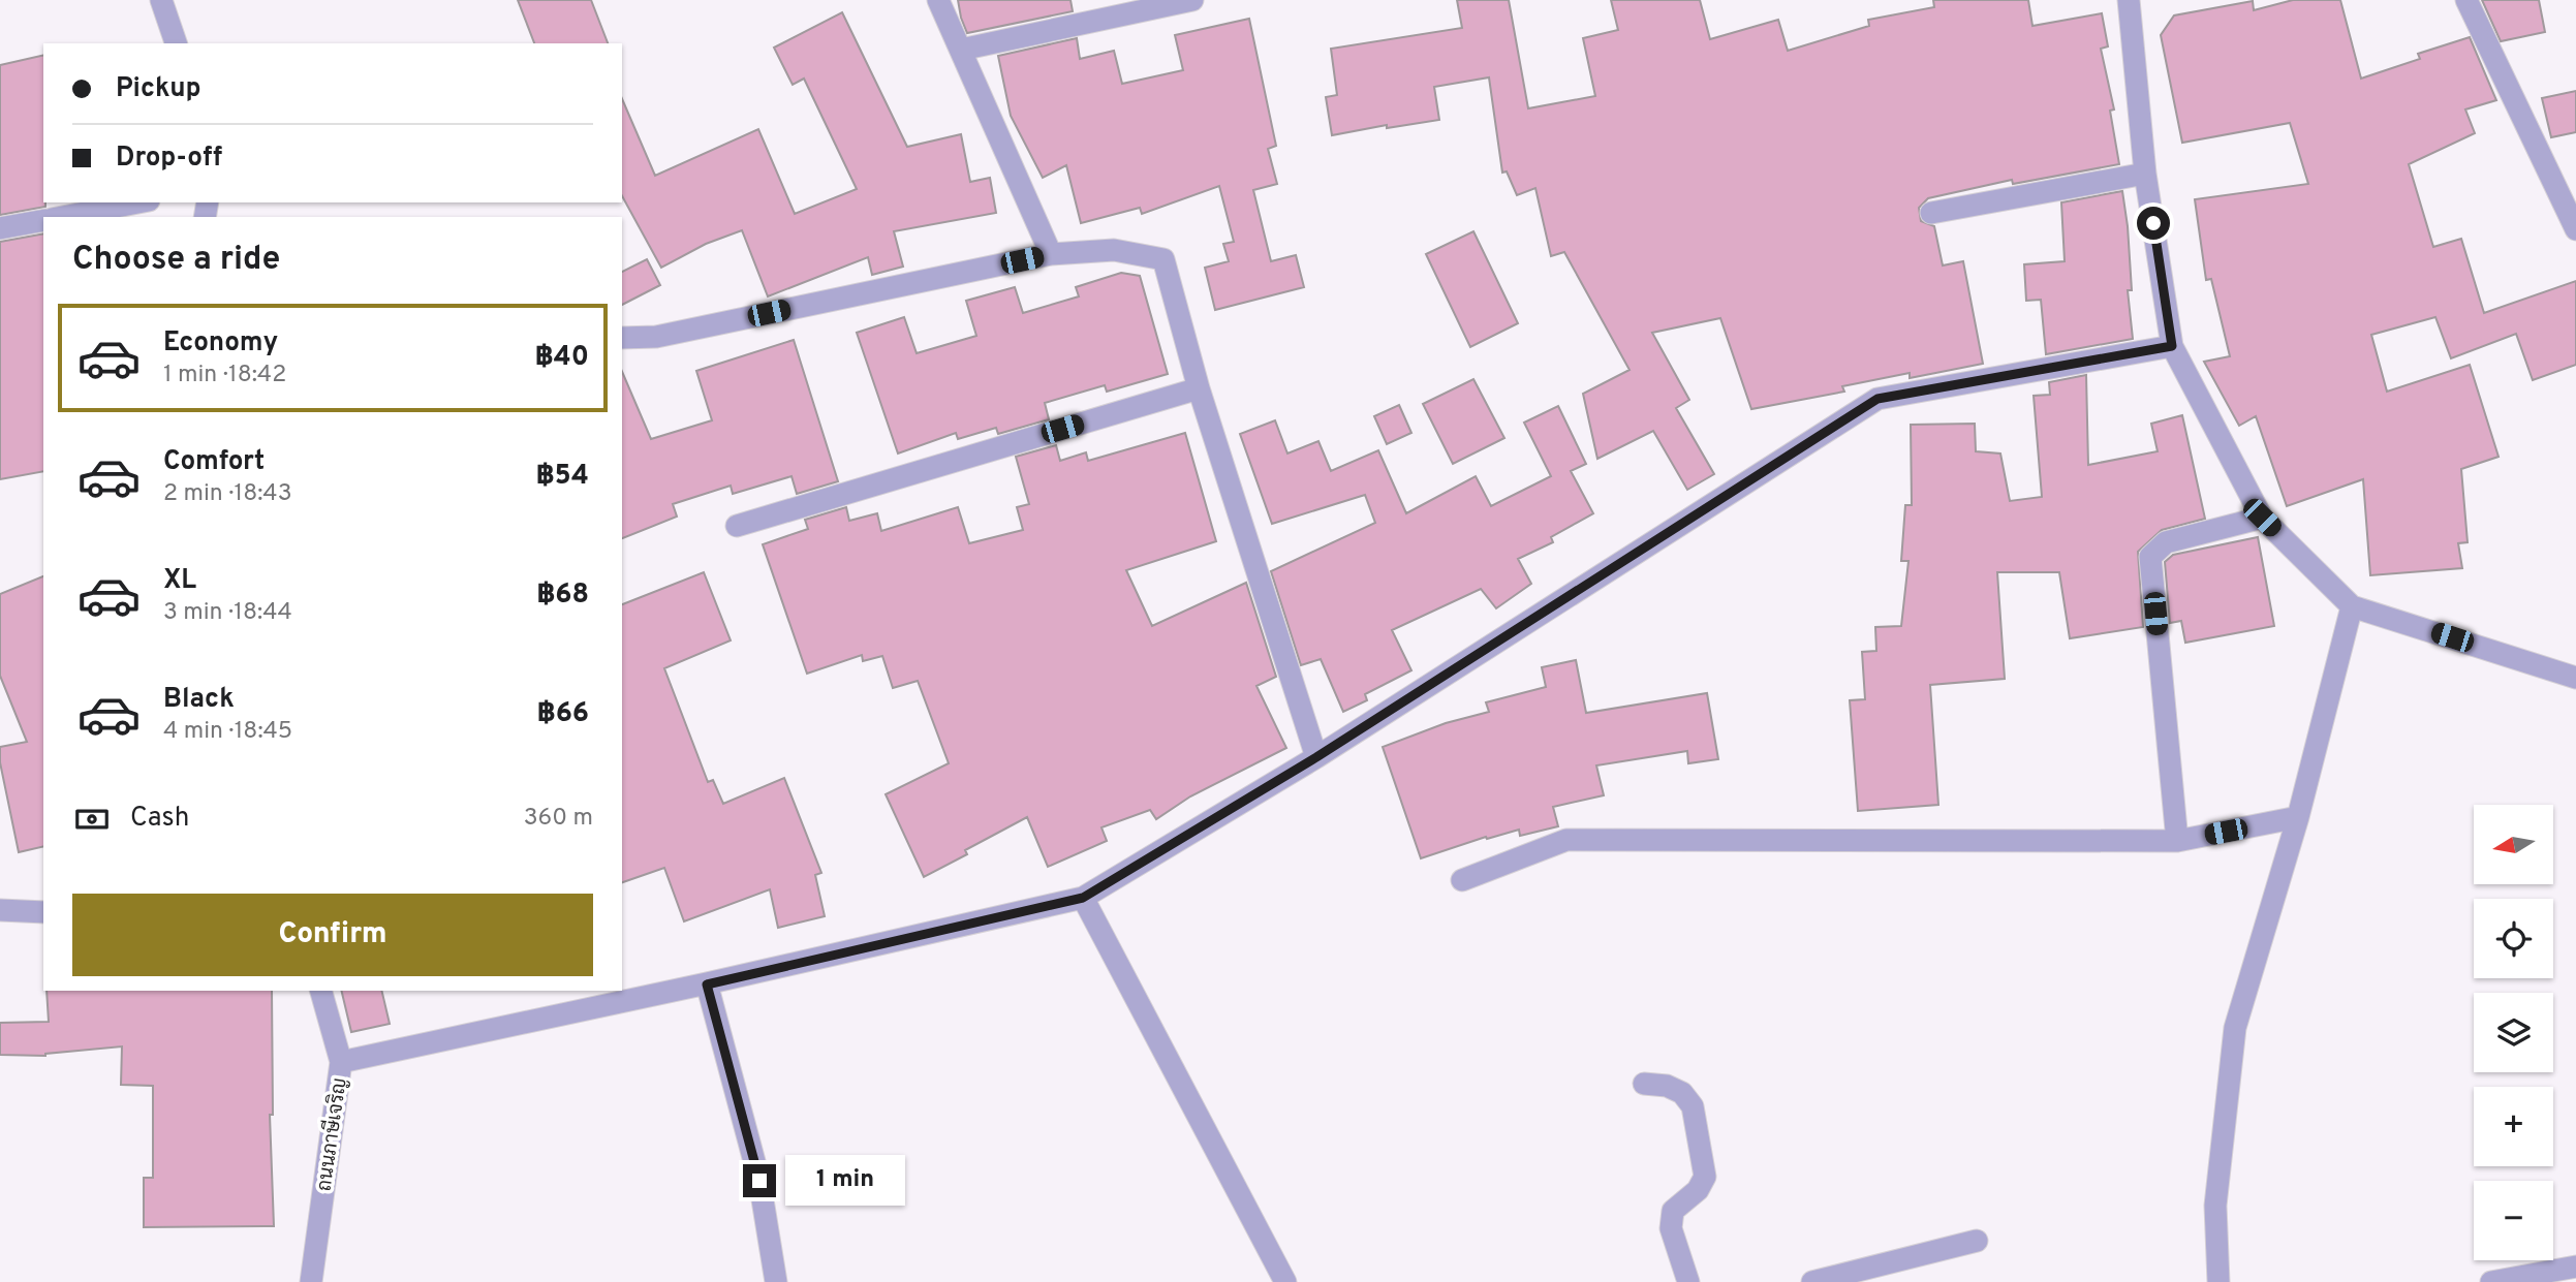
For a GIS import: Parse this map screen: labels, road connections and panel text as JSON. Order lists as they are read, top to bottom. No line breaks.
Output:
{"streets":{"street":["ถนนภาษีเจริญ"]},"north":"left","page":{"banner":["Pickup","Drop-off"],"heading":"Choose a ride","list":[{"name":"Economy","note":"1 min · 18:42","value":"฿40"},{"name":"Comfort","note":"2 min · 18:43","value":"฿54"},{"name":"XL","note":"3 min · 18:44","value":"฿68"},{"name":"Black","note":"4 min · 18:45","value":"฿66"}],"pay":["Cash","360 m"],"map_buttons":["+","−"],"buttons":"Confirm","bubble":"1 min"}}
